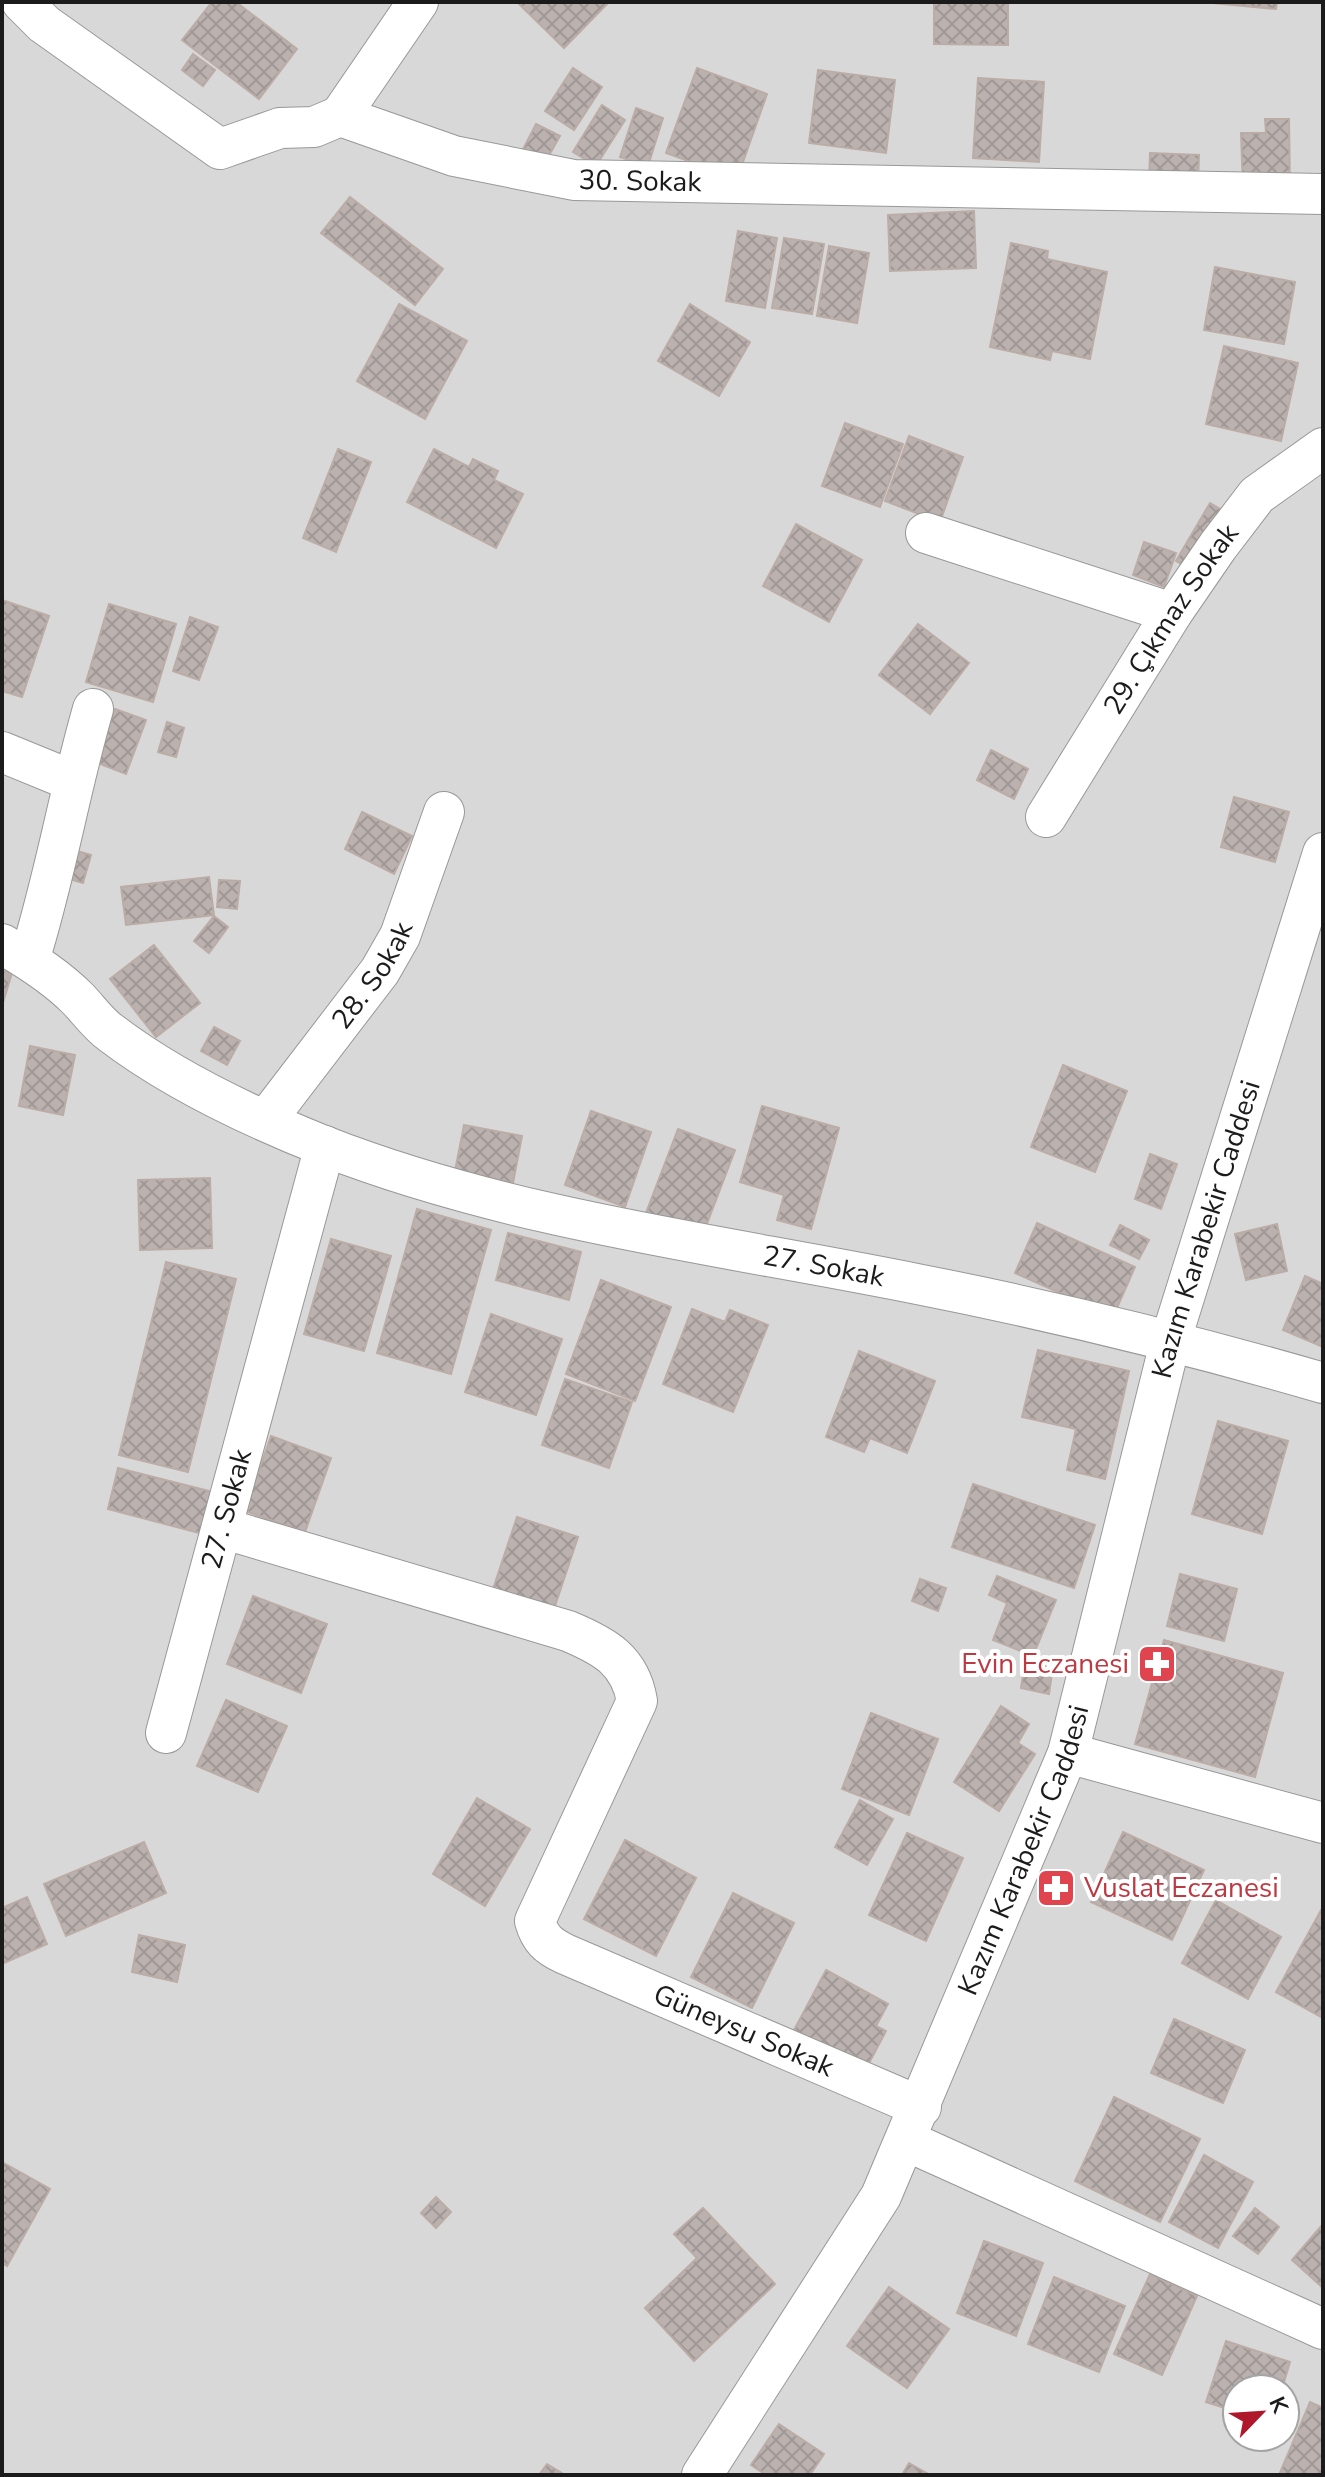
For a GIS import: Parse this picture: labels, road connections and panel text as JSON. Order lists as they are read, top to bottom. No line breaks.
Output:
{"streets":{"street":["30. Sokak","29. Çıkmaz Sokak","28. Sokak","Kazım Karabekir Caddesi","27. Sokak","Güneysu Sokak"]},"crossings":[["28. Sokak","27. Sokak"],["Kazım Karabekir Caddesi","27. Sokak"],["Kazım Karabekir Caddesi","Güneysu Sokak"],["27. Sokak","Güneysu Sokak"]],"places":{"pharmacy":["Evin Eczanesi","Vuslat Eczanesi"]},"north":"top right"}
